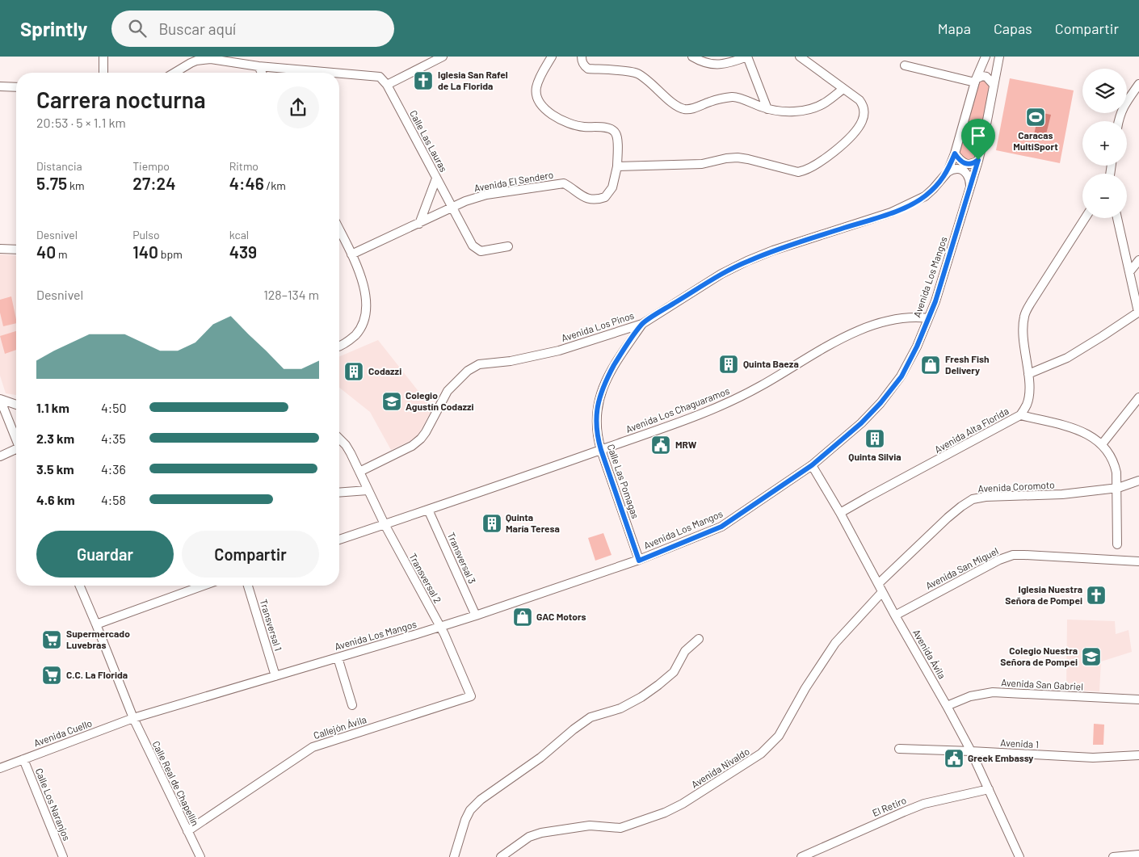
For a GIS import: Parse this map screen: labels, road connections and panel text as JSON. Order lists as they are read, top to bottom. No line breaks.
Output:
{"streets":{"street":["Calle Las Lauras","Avenida El Sendero","Avenida Los Mangos","Avenida Los Pinos","Avenida Los Chaguaramos","Avenida Alta Florida","Calle Las Pomagas","Avenida Coromoto","Transversal 3","Avenida San Miguel","Transversal 2","Transversal 1","Avenida Ávila","Avenida San Gabriel","Callejón Ávila","Avenida Cuello","Avenida 1","Avenida Nivaldo","Calle Real de Chapellín","Calle Los Naranjos","El Retiro"]},"crossings":[["Calle Las Lauras","Avenida El Sendero"],["Avenida Los Mangos","Avenida Los Chaguaramos"],["Avenida Los Mangos","Calle Las Pomagas"],["Avenida Los Mangos","Transversal 3"],["Avenida Los Mangos","Transversal 2"],["Avenida Los Mangos","Transversal 1"],["Avenida Los Mangos","Avenida Ávila"],["Avenida Los Mangos","Avenida Cuello"],["Avenida Los Mangos","Calle Real de Chapellín"],["Avenida Los Pinos","Calle Las Pomagas"],["Avenida Los Pinos","Transversal 2"],["Avenida Los Chaguaramos","Calle Las Pomagas"],["Avenida Los Chaguaramos","Transversal 3"],["Avenida Los Chaguaramos","Transversal 2"],["Avenida Alta Florida","Avenida Ávila"],["Avenida Coromoto","Avenida Ávila"],["Avenida San Miguel","Avenida Ávila"],["Transversal 2","Callejón Ávila"],["Avenida Ávila","Avenida San Gabriel"],["Avenida Ávila","Avenida 1"],["Avenida Ávila","Avenida Nivaldo"],["Avenida Ávila","El Retiro"],["Callejón Ávila","Calle Real de Chapellín"],["Avenida Cuello","Calle Real de Chapellín"],["Avenida Cuello","Calle Los Naranjos"]],"places":{"church":["Iglesia San Rafel de La Florida","Iglesia Nuestra Señora de Pompei"],"sports":["Caracas MultiSport"],"building":["Quinta Baeza","Codazzi","Quinta Silvia","Quinta María Teresa"],"shop":["Fresh Fish Delivery","GAC Motors"],"school or university":["Colegio Agustín Codazzi","Colegio Nuestra Señora de Pompei"],"public building":["MRW","Greek Embassy"],"supermarket":["Supermercado Luvebras","C.C. La Florida"]},"page":{"header":"Sprintly","search":"Buscar aquí","nav":["Mapa","Capas","Compartir"],"map_buttons":["+","−"],"heading":["Carrera nocturna","20:53 · 5 × 1.1 km"],"stats":[["Distancia","5.75 km"],["Tiempo","27:24"],["Ritmo","4:46 /km"],["Desnivel","40 m"],["Pulso","140 bpm"],["kcal","439"]],"chart":["Desnivel","128–134 m"],"list":[{"name":"1.1 km","note":"4:50"},{"name":"2.3 km","note":"4:35"},{"name":"3.5 km","note":"4:36"},{"name":"4.6 km","note":"4:58"}],"buttons":["Guardar","Compartir"]}}
